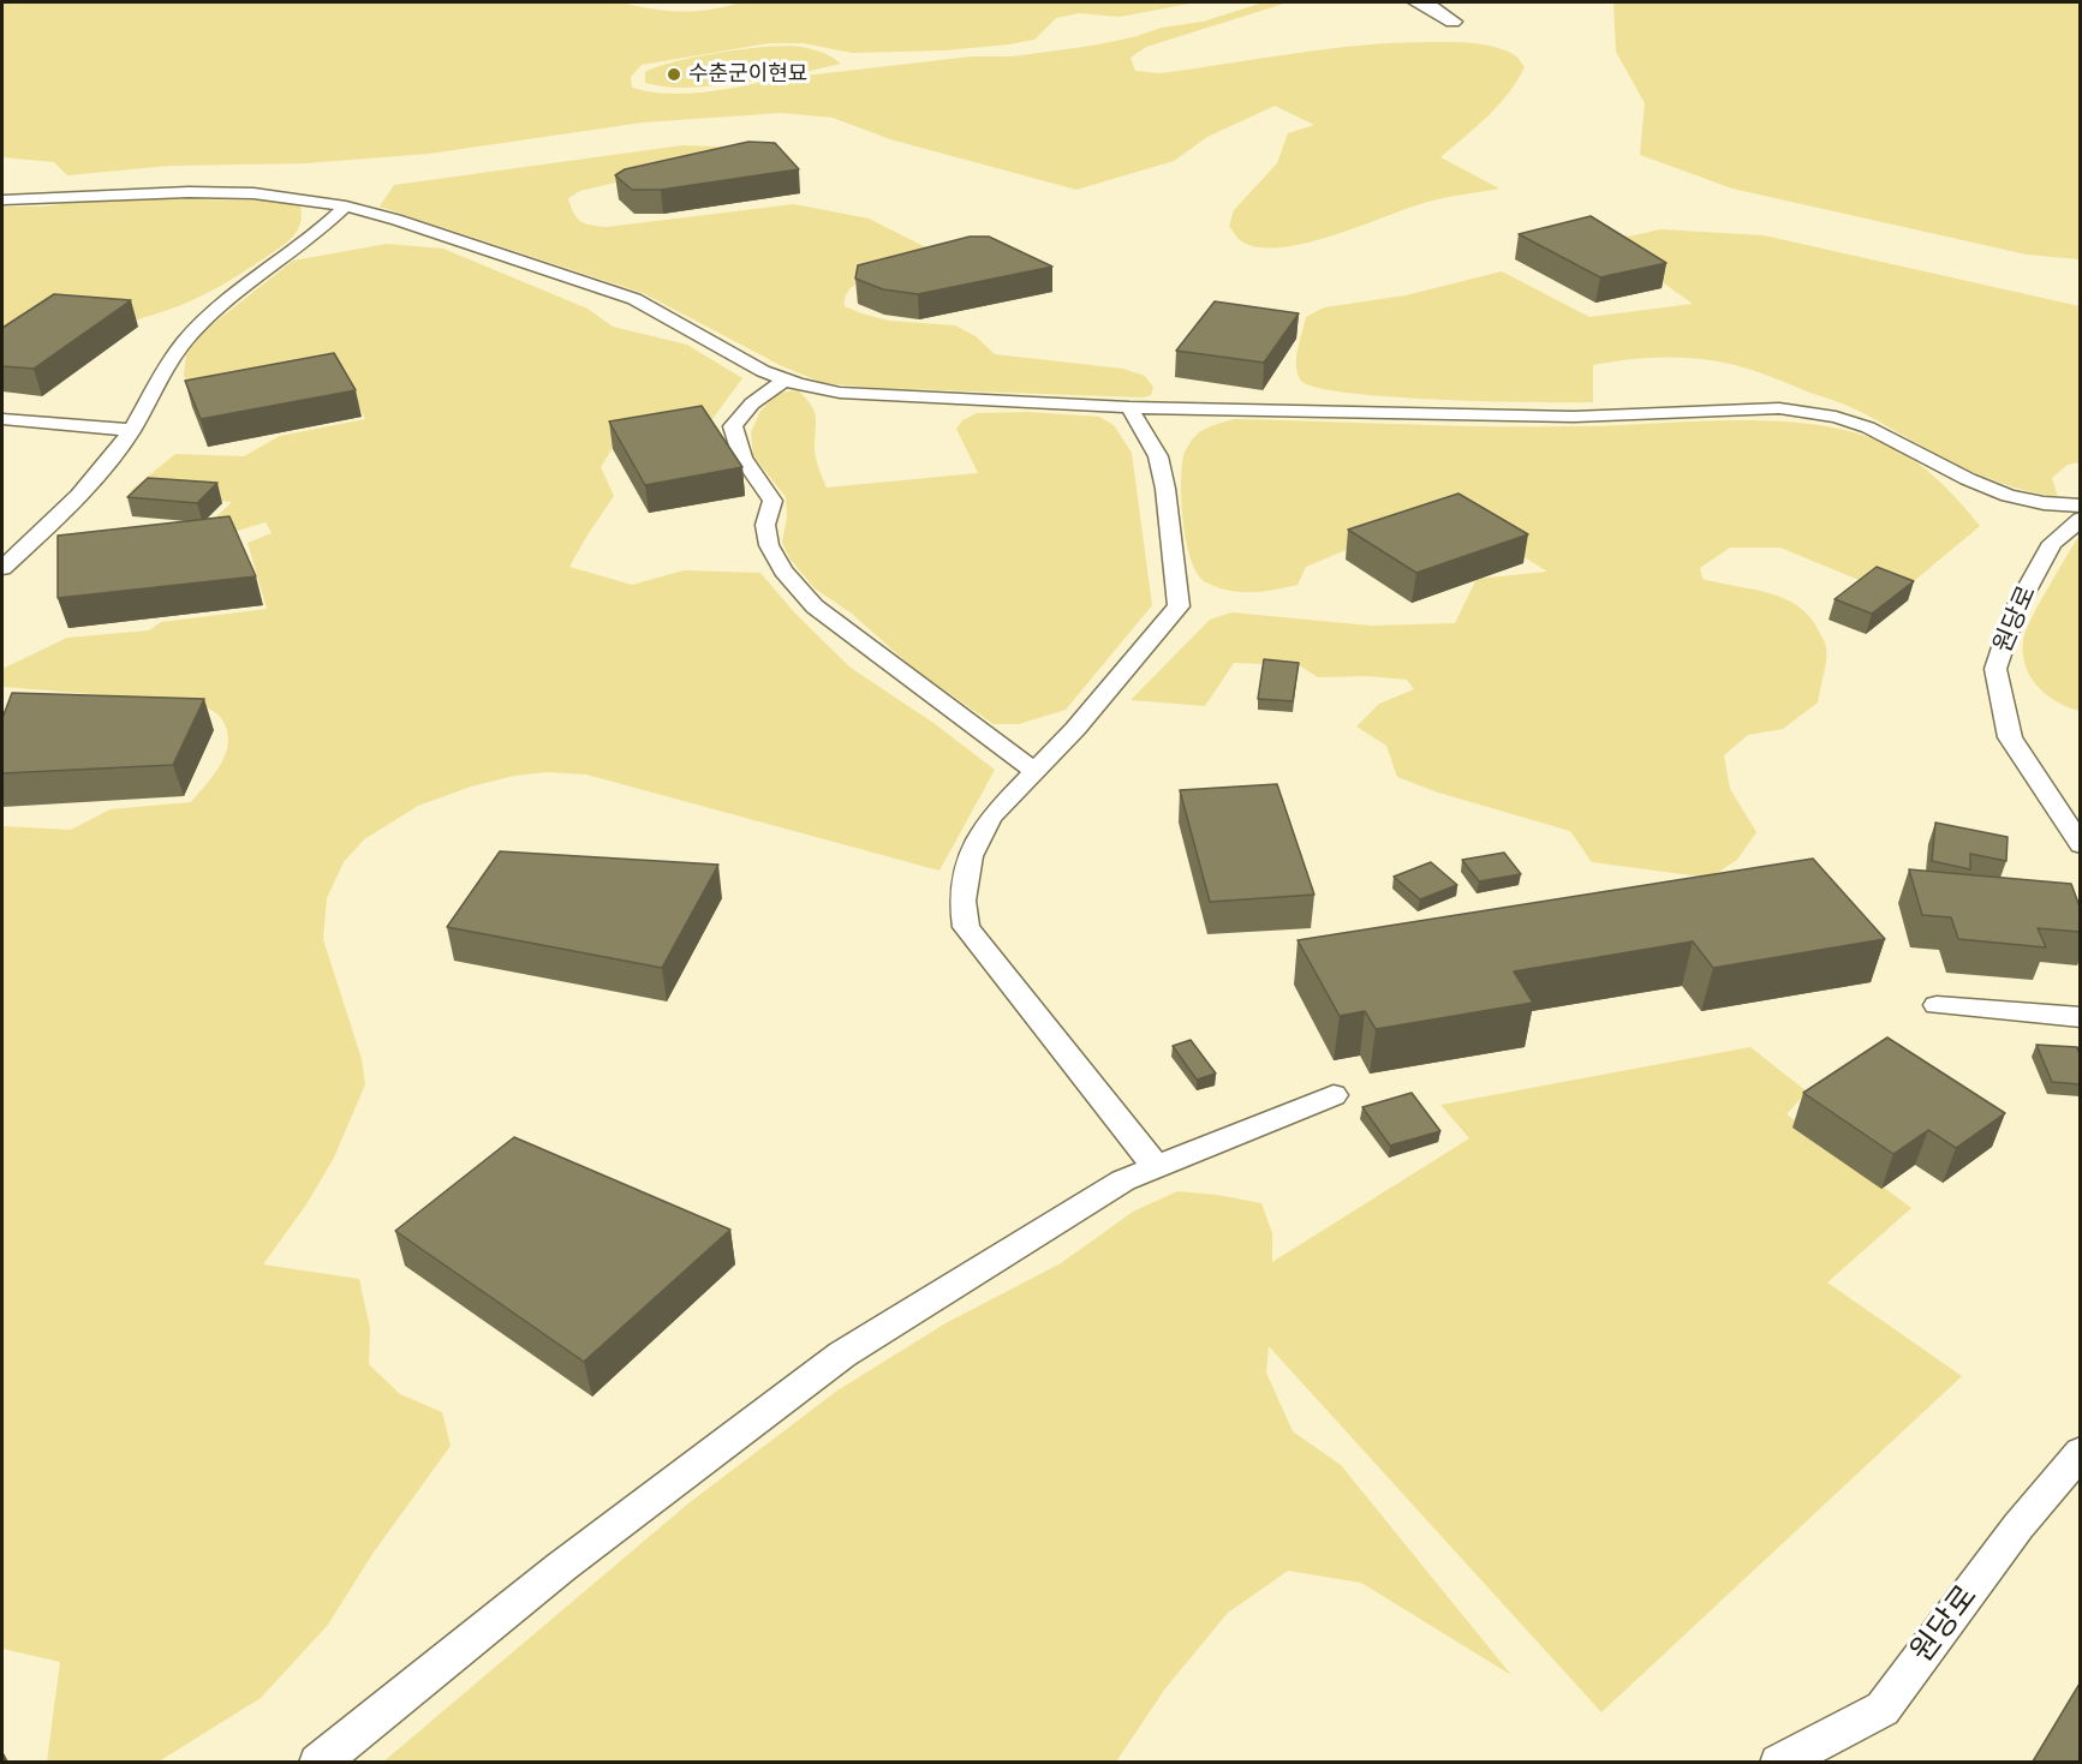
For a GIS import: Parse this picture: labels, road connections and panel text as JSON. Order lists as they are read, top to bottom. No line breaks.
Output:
{"streets":{"lane":["원당로"]},"places":["수춘군이현묘"]}
